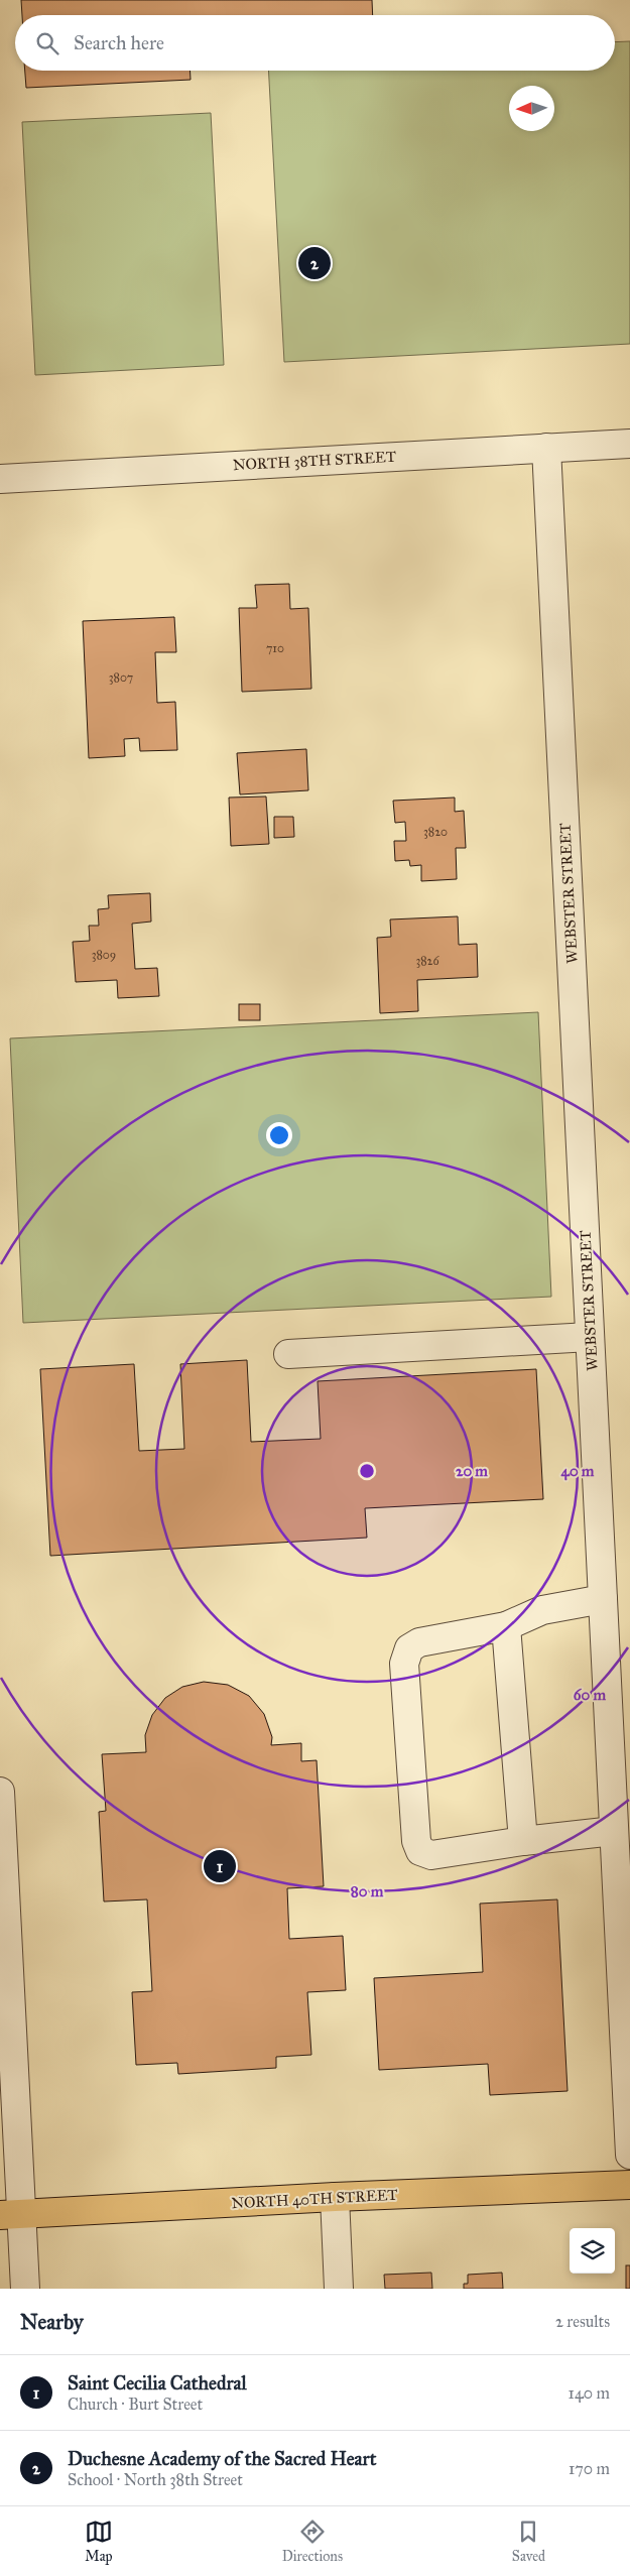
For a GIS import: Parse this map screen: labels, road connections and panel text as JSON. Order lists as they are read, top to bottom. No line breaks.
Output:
{"streets":{"main road":["NORTH 40TH STREET"],"street":["NORTH 38TH STREET","WEBSTER STREET"]},"crossings":[["NORTH 38TH STREET","WEBSTER STREET"]],"house_numbers":["710","3807","3820","3809","3826"],"north":"left","page":{"search":"Search here","pins":["2","1"],"heading":["Nearby","2 results"],"list":[{"mark":"1","name":"Saint Cecilia Cathedral","note":"Church · Burt Street","value":"140 m"},{"mark":"2","name":"Duchesne Academy of the Sacred Heart","note":"School · North 38th Street","value":"170 m"}],"nav":["Map","Directions","Saved"]},"rings":["20 m","40 m","60 m","80 m"]}
